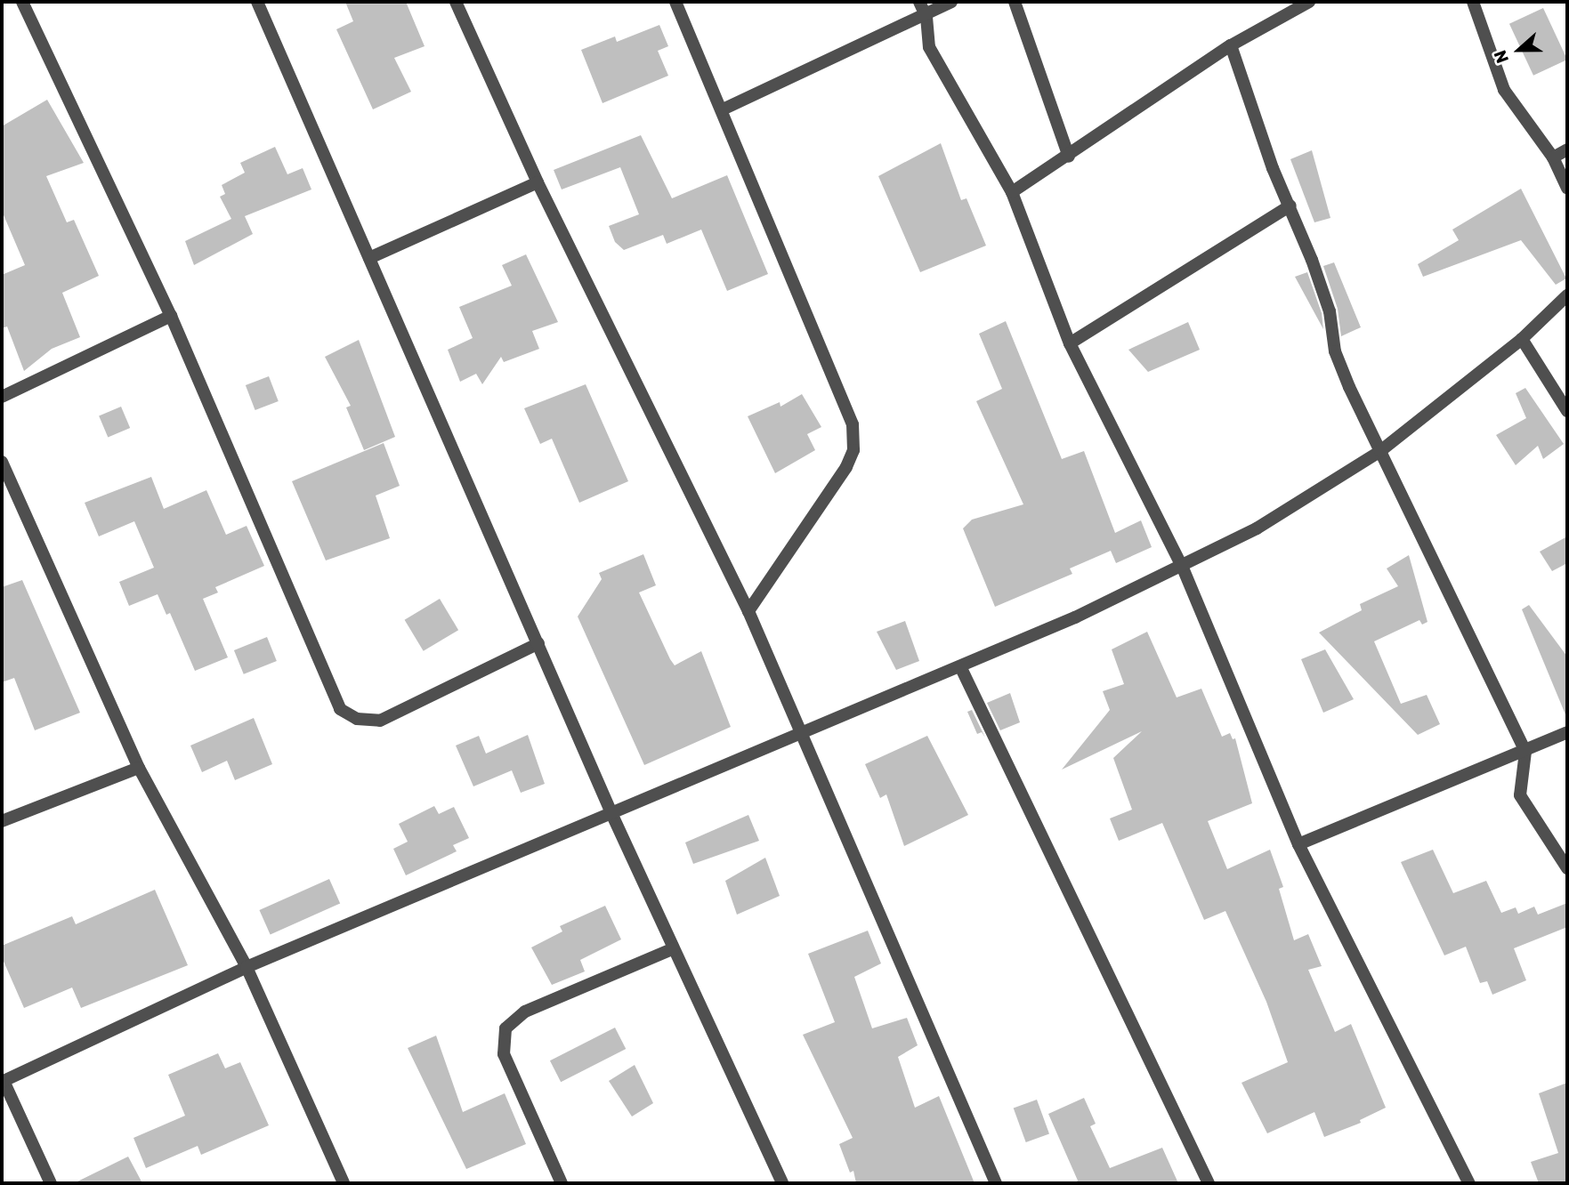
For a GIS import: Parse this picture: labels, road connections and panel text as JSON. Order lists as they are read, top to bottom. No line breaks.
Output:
{"north":"left"}
